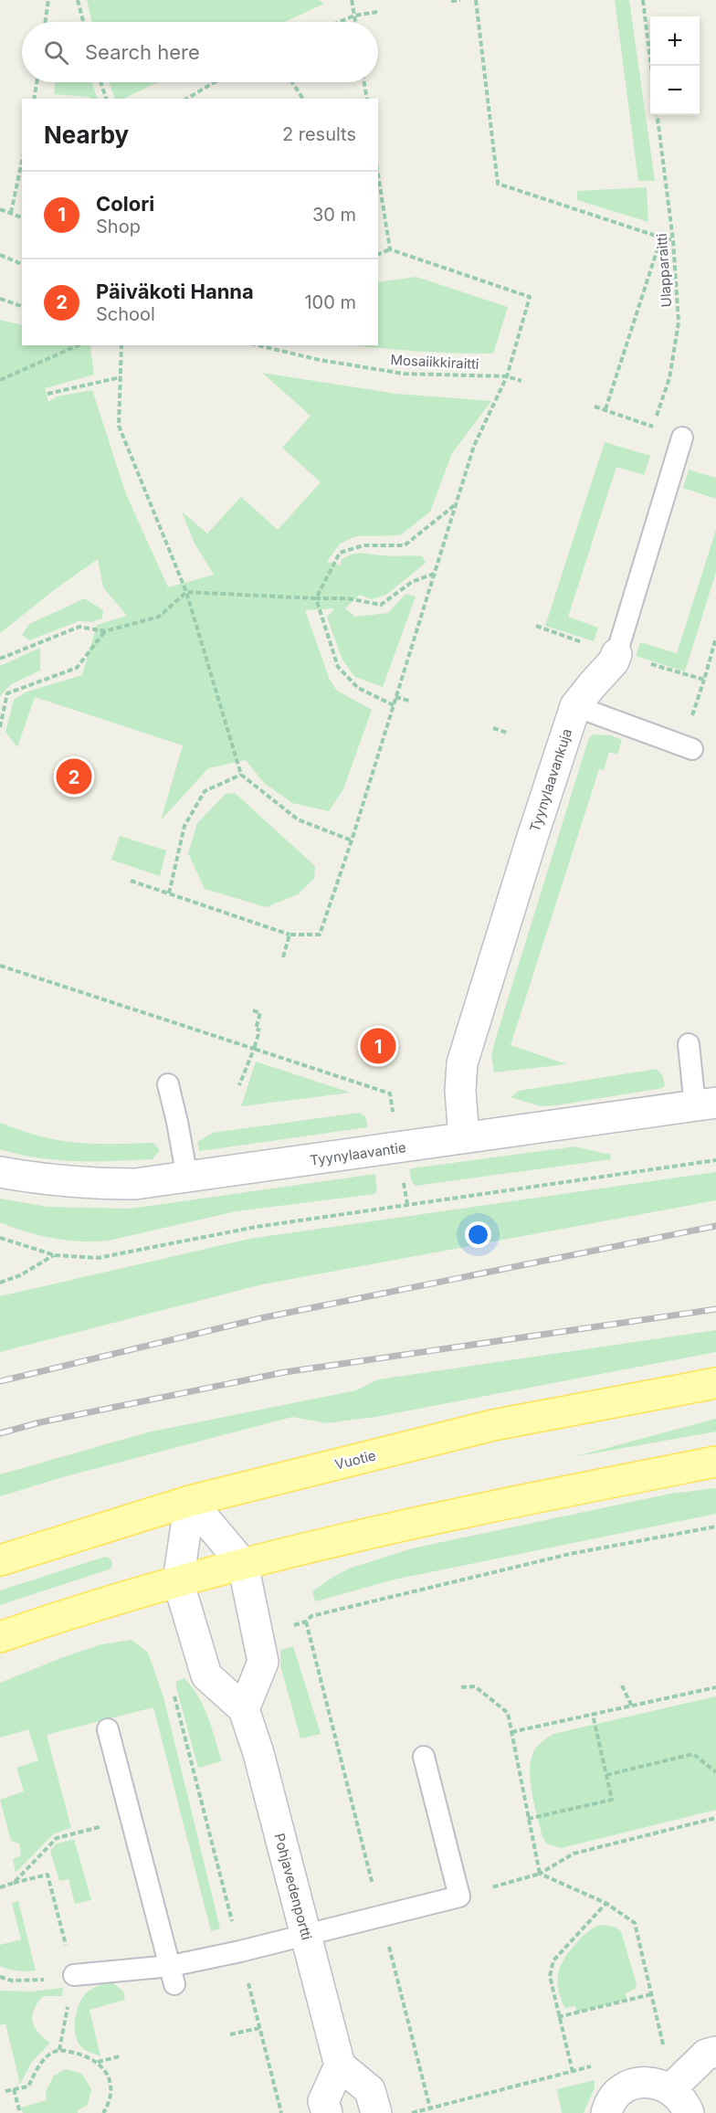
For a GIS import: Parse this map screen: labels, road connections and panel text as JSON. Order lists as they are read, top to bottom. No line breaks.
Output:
{"streets":{"main road":["Vuotie"],"street":["Tyynylaavankuja","Tyynylaavantie","Pohjavedenportti"],"path":["Ulapparaitti","Mosaiikkiraitti"]},"crossings":[["Tyynylaavankuja","Tyynylaavantie"],["Vuotie","Pohjavedenportti"]],"page":{"map_buttons":["+","−"],"search":"Search here","heading":["Nearby","2 results"],"list":[{"mark":"1","name":"Colori","note":"Shop","value":"30 m"},{"mark":"2","name":"Päiväkoti Hanna","note":"School","value":"100 m"}],"pins":["2","1"]}}
